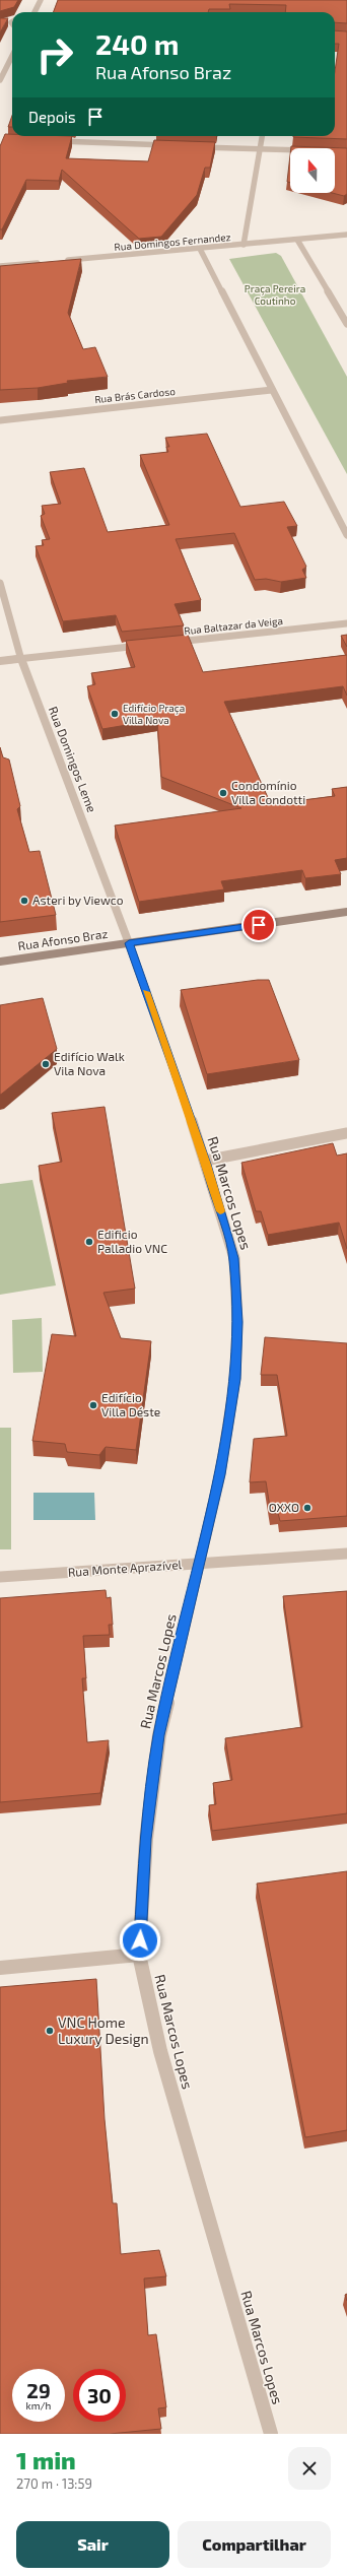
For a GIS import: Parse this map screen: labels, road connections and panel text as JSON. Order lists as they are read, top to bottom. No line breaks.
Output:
{"streets":{"street":["Rua Domingos Fernandez","Rua Brás Cardoso","Rua Baltazar da Veiga","Rua Domingos Leme","Rua Afonso Braz","Rua Marcos Lopes","Rua Monte Aprazível"]},"crossings":[["Rua Domingos Leme","Rua Afonso Braz"],["Rua Domingos Leme","Rua Marcos Lopes"],["Rua Afonso Braz","Rua Marcos Lopes"],["Rua Marcos Lopes","Rua Monte Aprazível"]],"parks":["Praça Pereira Coutinho"],"places":["Edifício Praça Villa Nova","Condomínio Villa Condotti","Asteri by Viewco","Edifício Walk Vila Nova","Edificio Palladio VNC","Edifício Villa Déste","OXXO","VNC Home Luxury Design"],"north":"top","page":{"turn":["240 m","Rua Afonso Braz"],"then":"Depois","speed":"29 km/h","limit":"30","heading":["1 min","270 m · 13:59"],"buttons":["Sair","Compartilhar"]}}
